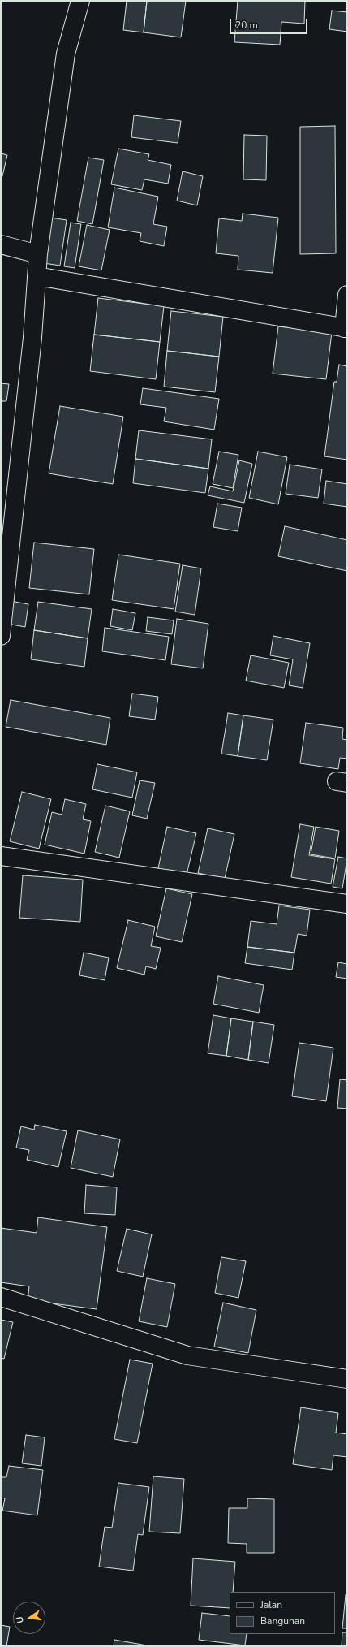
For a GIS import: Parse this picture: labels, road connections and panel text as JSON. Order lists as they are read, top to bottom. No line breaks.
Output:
{"legend":["Jalan","Bangunan"],"scale_bar":"20 m","north":"left"}
